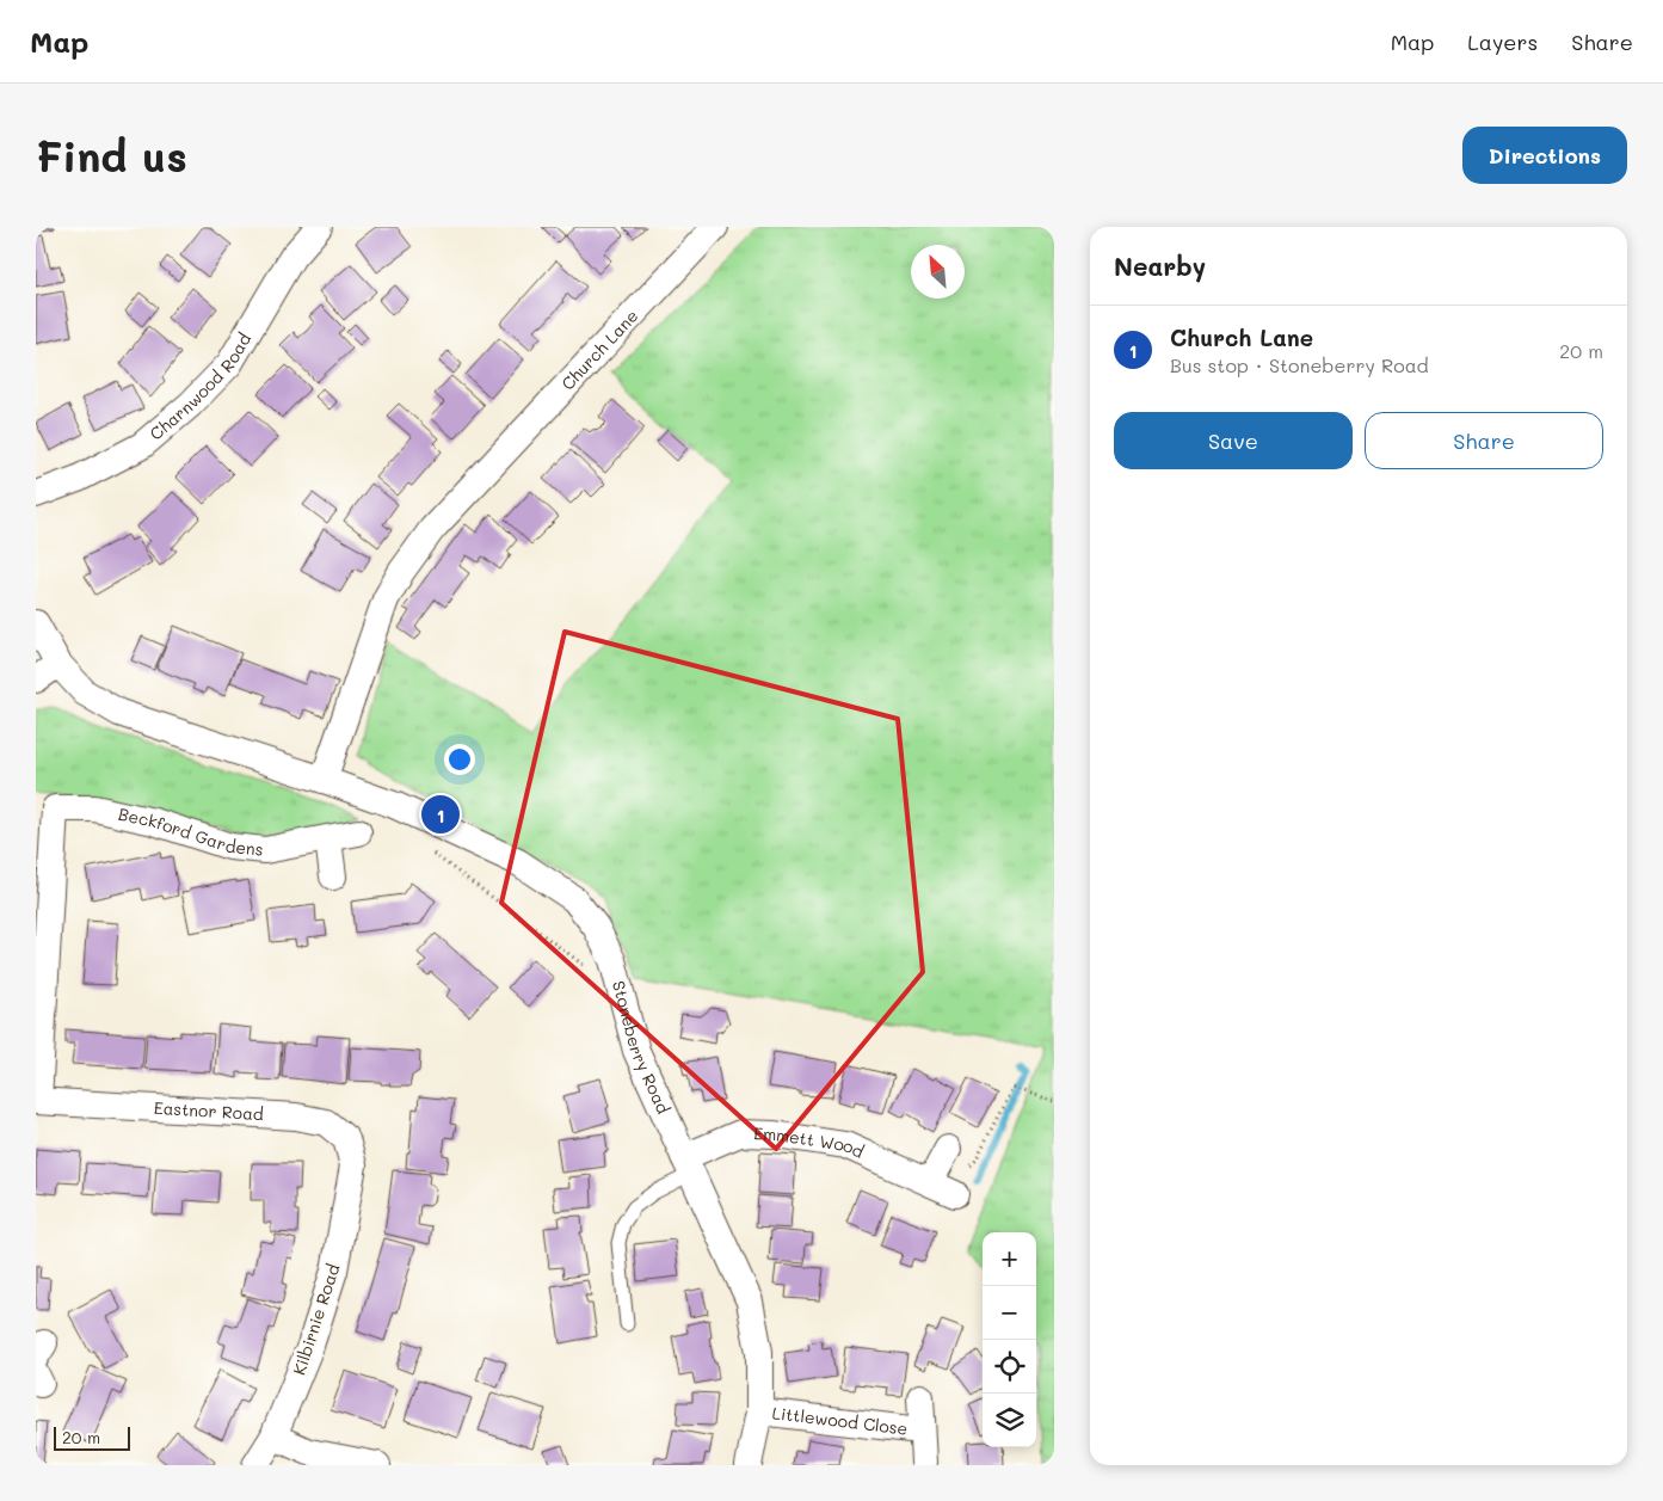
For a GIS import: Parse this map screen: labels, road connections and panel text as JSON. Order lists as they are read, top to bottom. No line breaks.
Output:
{"streets":{"street":["Church Lane","Charnwood Road","Beckford Gardens","Stoneberry Road","Eastnor Road","Emmett Wood","Kilbirnie Road","Littlewood Close"]},"crossings":[["Church Lane","Stoneberry Road"],["Beckford Gardens","Eastnor Road"],["Stoneberry Road","Emmett Wood"],["Stoneberry Road","Littlewood Close"],["Eastnor Road","Kilbirnie Road"]],"scale_bar":"20 m","north":"top left","page":{"header":"Map","nav":["Map","Layers","Share"],"buttons":["Directions",["Save","Share"]],"title":"Find us","heading":"Nearby","list":[{"mark":"1","name":"Church Lane","note":"Bus stop · Stoneberry Road","value":"20 m"}],"pins":"1","map_buttons":["+","−"],"scale":"20 m"}}
